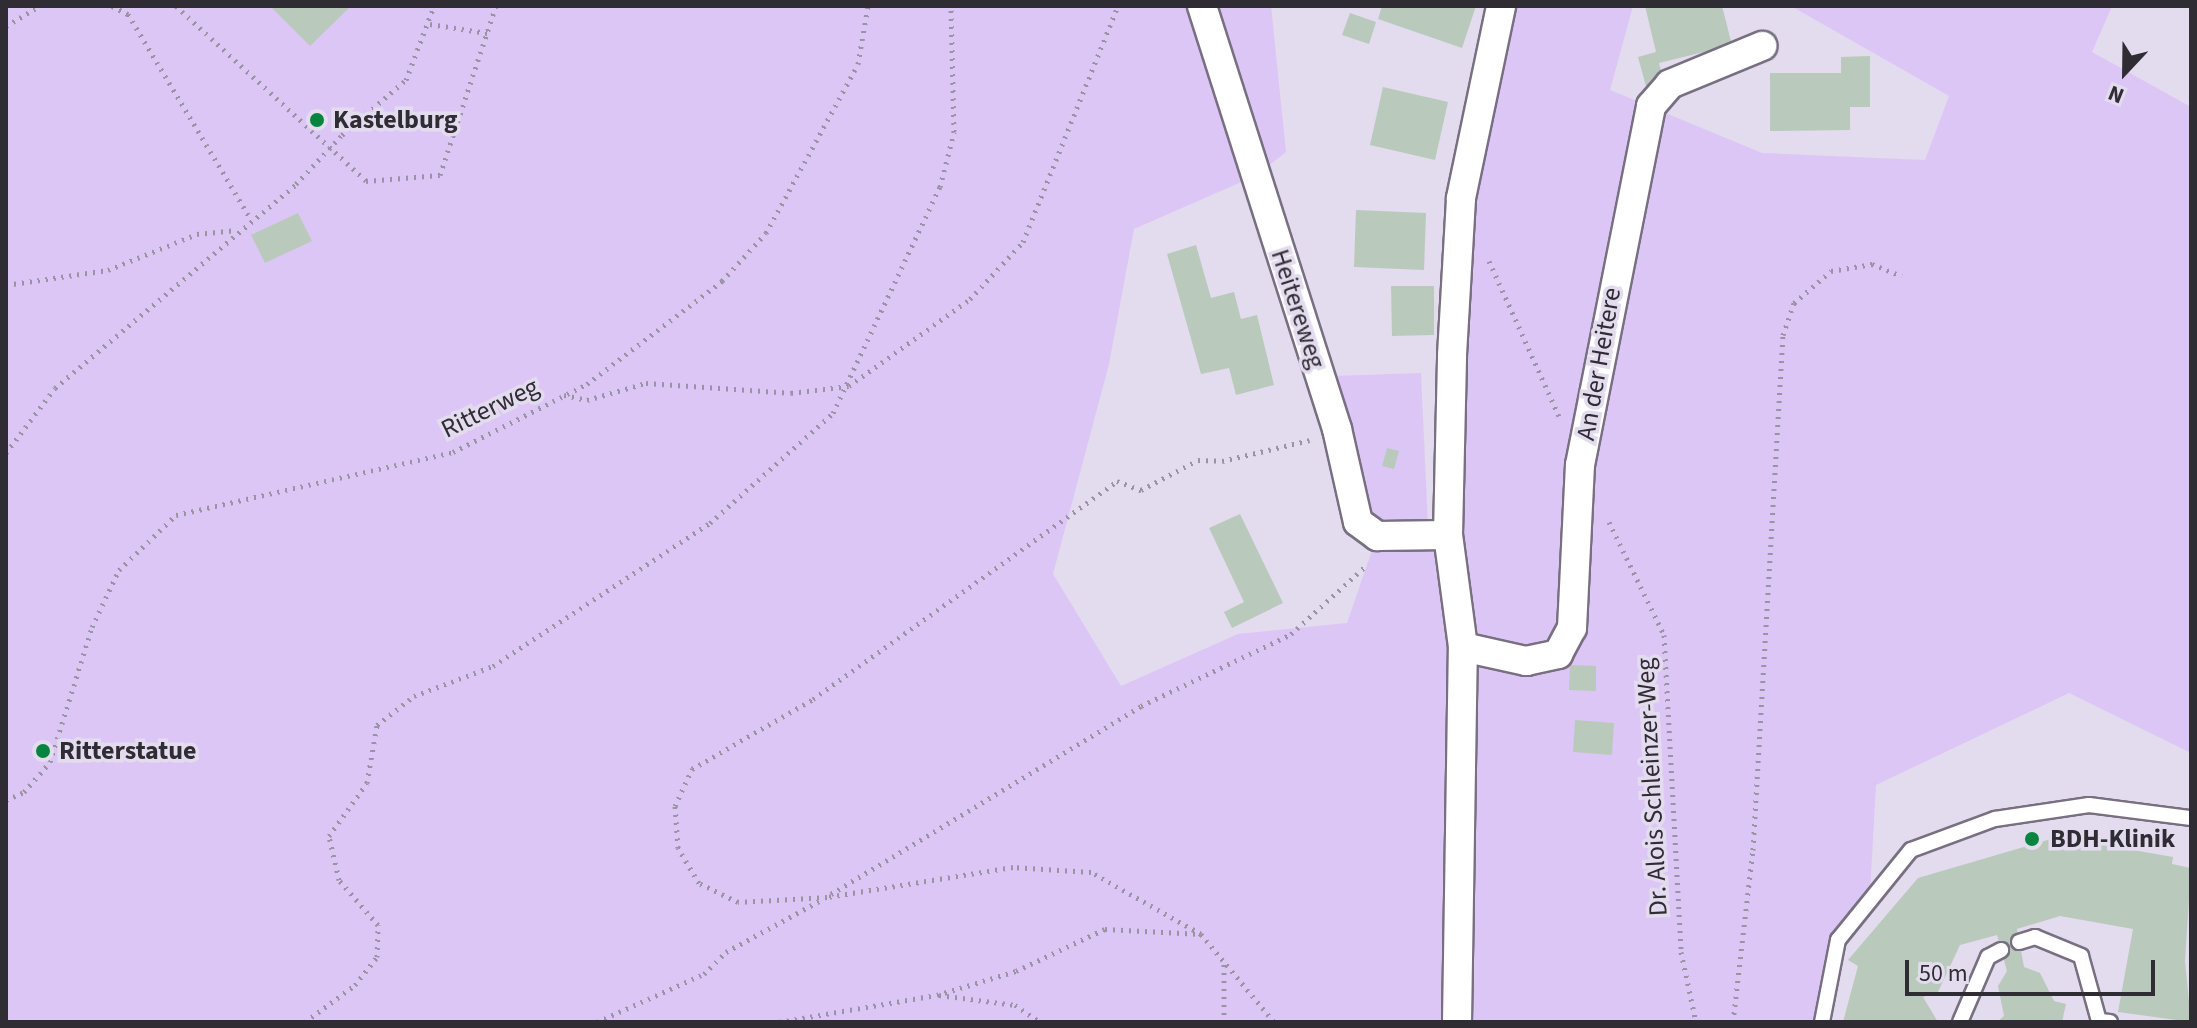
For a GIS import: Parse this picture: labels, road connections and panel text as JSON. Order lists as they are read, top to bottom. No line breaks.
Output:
{"streets":{"street":["Heitereweg","An der Heitere"],"path":["Ritterweg","Dr. Alois Schleinzer-Weg"]},"places":["Kastelburg","Ritterstatue","BDH-Klinik"],"scale_bar":"50 m","north":"bottom"}
